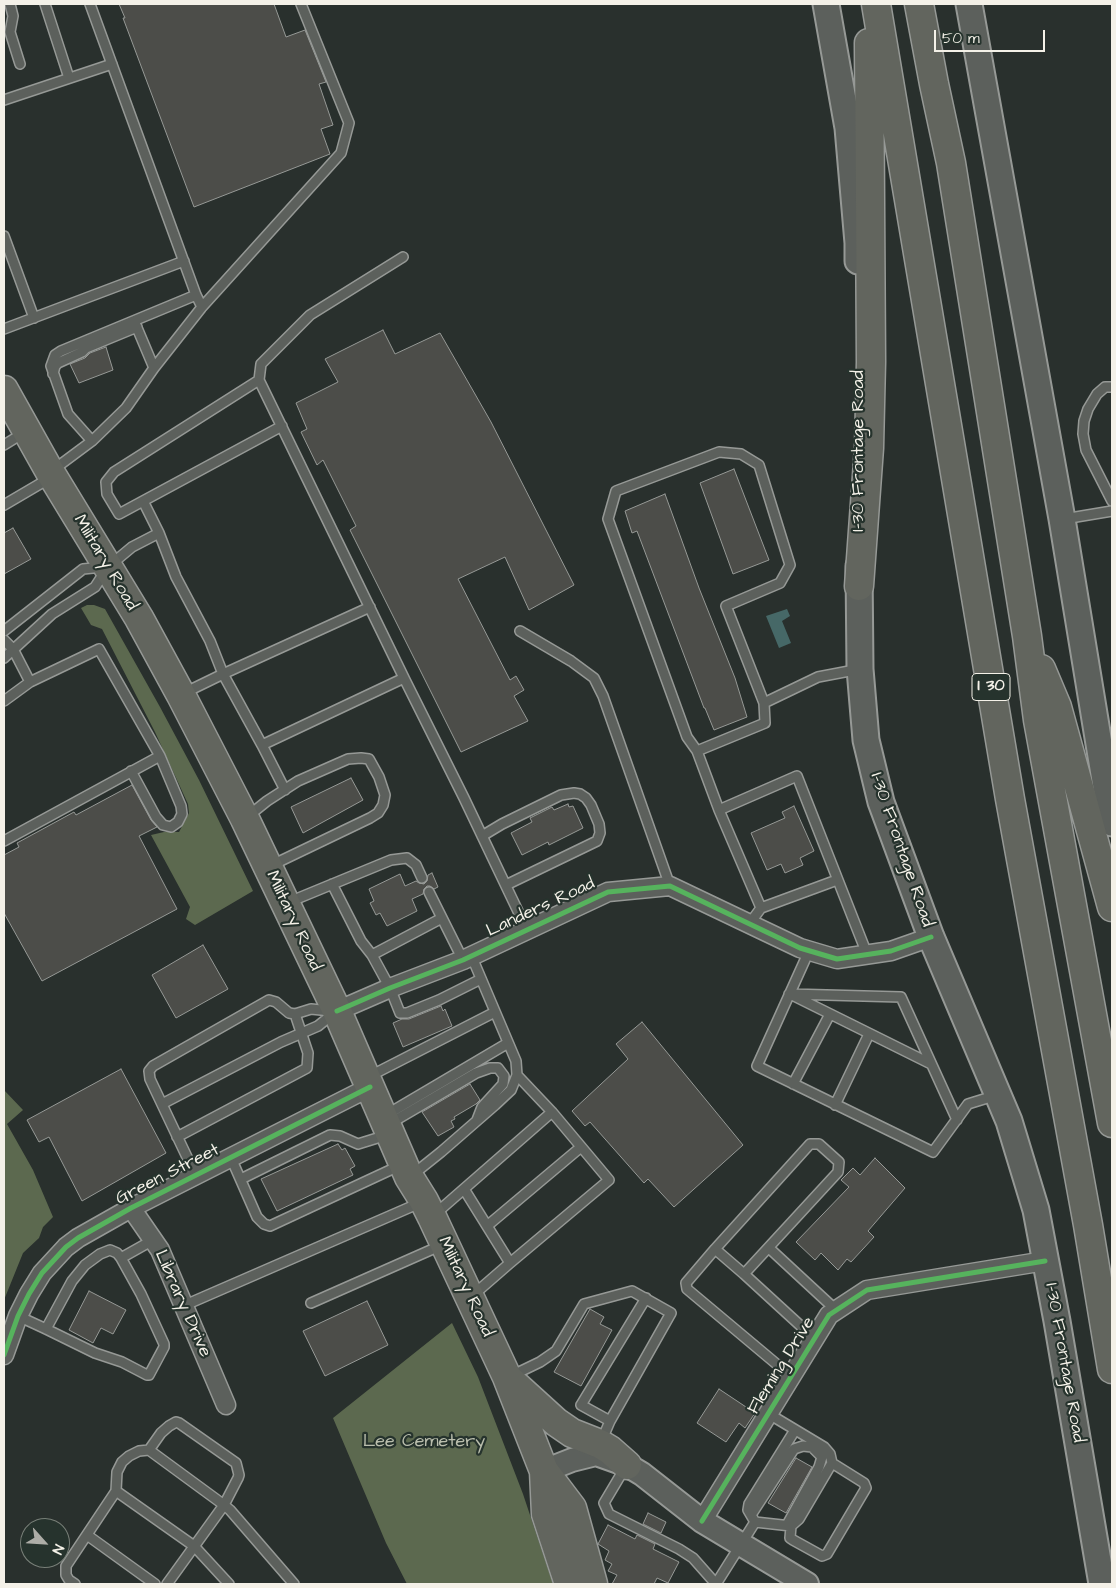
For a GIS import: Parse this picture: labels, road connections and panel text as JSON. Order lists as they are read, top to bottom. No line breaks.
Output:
{"streets":{"main road":["I-30 Frontage Road","Military Road","I 30"],"street":["Landers Road","Green Street","Library Drive","Fleming Drive"]},"crossings":[["I-30 Frontage Road","Landers Road"],["I-30 Frontage Road","Fleming Drive"],["Military Road","Landers Road"],["Military Road","Green Street"],["Green Street","Library Drive"]],"parks":["Lee Cemetery"],"scale_bar":"50 m","north":"bottom right"}
